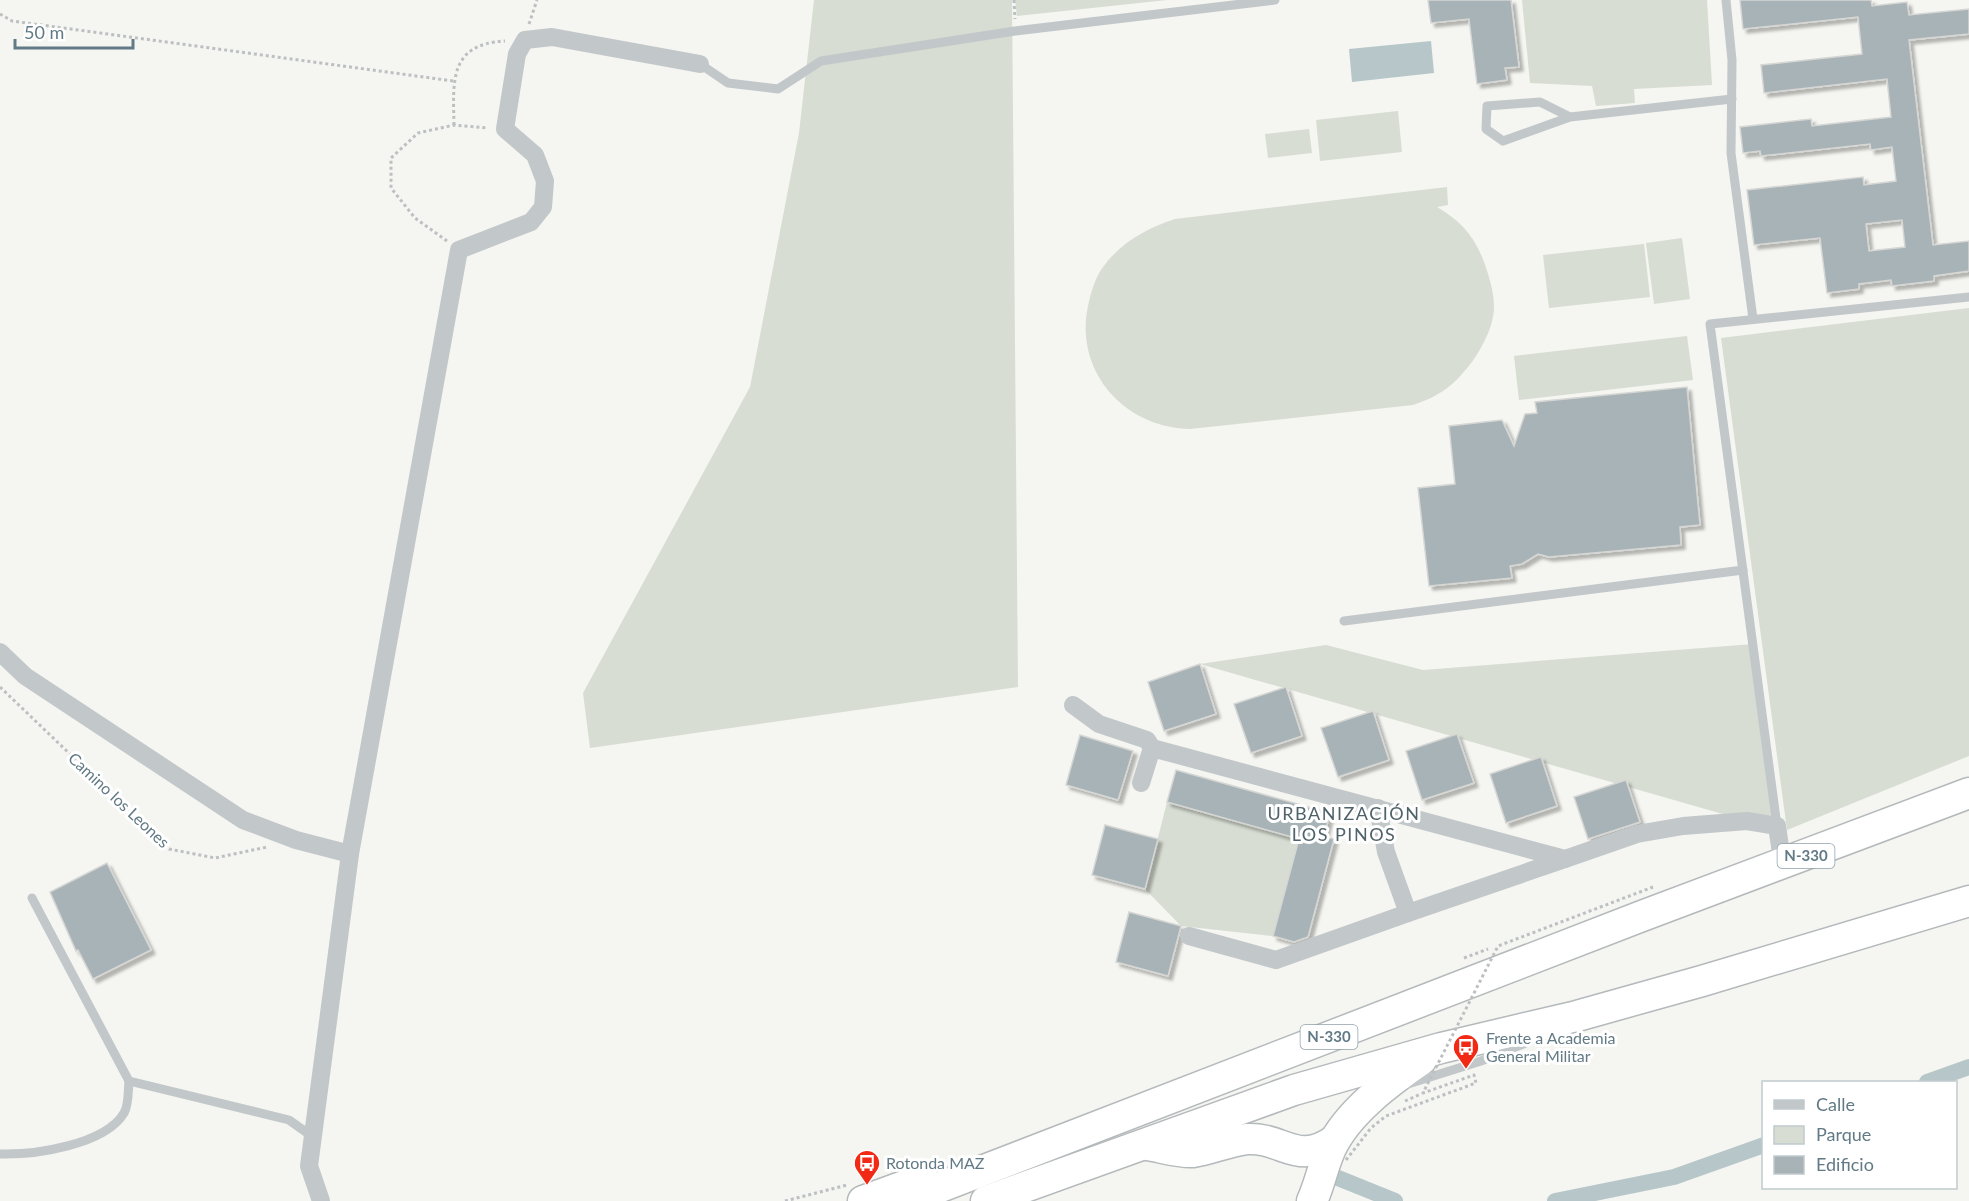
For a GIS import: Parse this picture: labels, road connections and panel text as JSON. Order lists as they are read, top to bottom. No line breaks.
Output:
{"streets":{"highway":["N-330"],"path":["Camino los Leones"]},"districts":["URBANIZACIÓN LOS PINOS"],"places":{"bus stop":["Frente a Academia General Militar","Rotonda MAZ"]},"legend":["Calle","Parque","Edificio"],"scale_bar":"50 m"}
